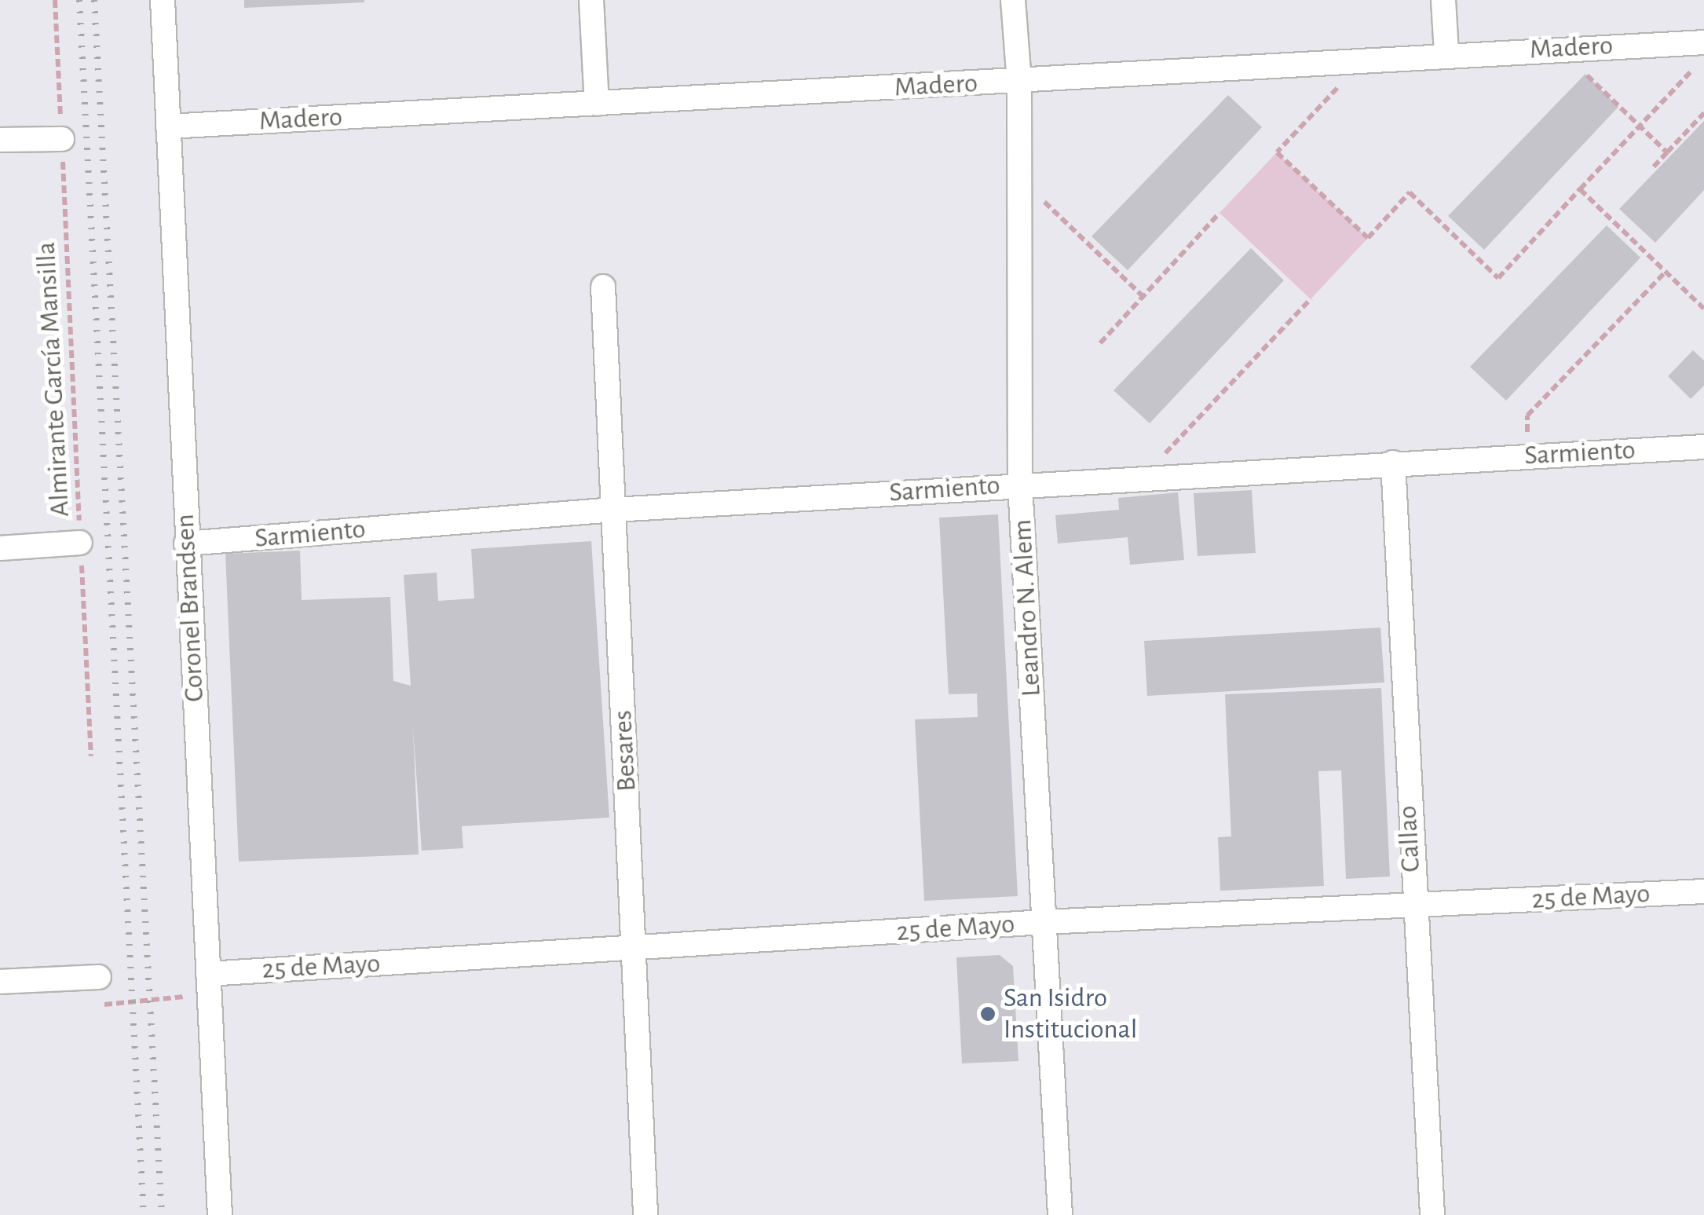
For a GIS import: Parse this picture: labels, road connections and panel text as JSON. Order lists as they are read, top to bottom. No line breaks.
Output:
{"streets":{"street":["Madero","Sarmiento","Coronel Brandsen","Leandro N. Alem","Besares","Callao","25 de Mayo"],"path":["Almirante García Mansilla"]},"crossings":[["Madero","Coronel Brandsen"],["Madero","Leandro N. Alem"],["Sarmiento","Coronel Brandsen"],["Sarmiento","Leandro N. Alem"],["Sarmiento","Besares"],["Sarmiento","Callao"],["Coronel Brandsen","25 de Mayo"],["Leandro N. Alem","25 de Mayo"],["Besares","25 de Mayo"],["Callao","25 de Mayo"]],"places":["San Isidro Institucional"]}
